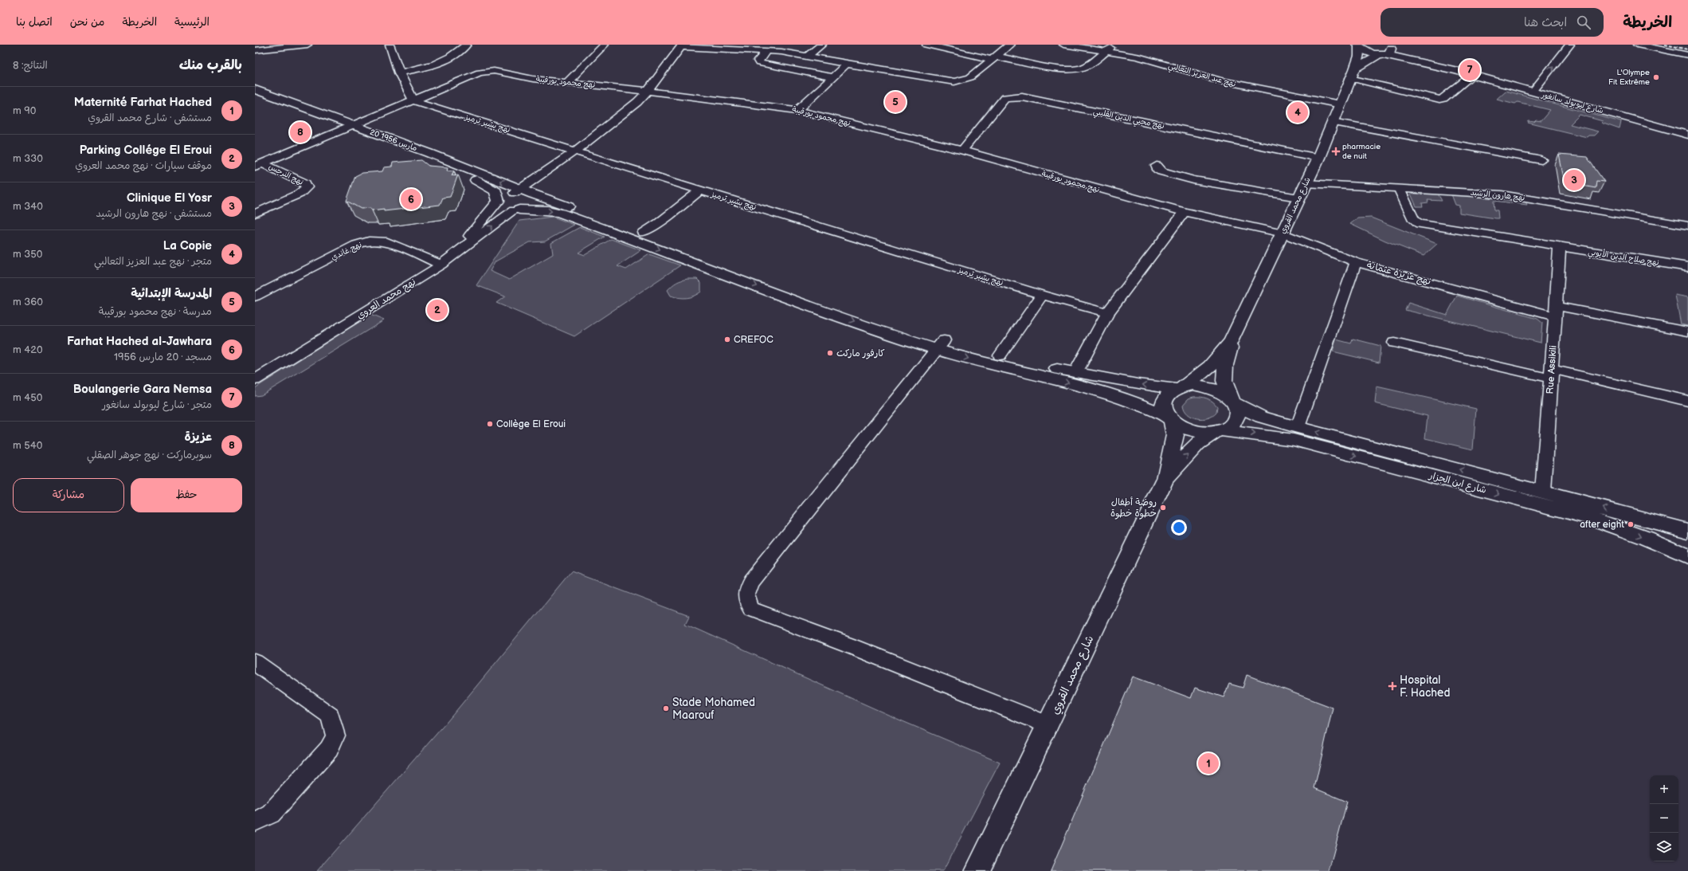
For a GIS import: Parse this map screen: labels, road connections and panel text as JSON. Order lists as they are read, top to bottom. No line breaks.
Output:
{"streets":{"main road":["شارع ليوبولد سانغور","20 مارس 1956","شارع محمد القروي","شارع ابن الجزار"],"street":["نهج عبد العزيز الثعالبي","نهج محمود بورقيبة","نهج محيي الدين القليبي","نهج بشير ترميز","نهج النرجس","نهج هارون الرشيد","نهج غاندي","نهج صلاح الدين الأيوبي","نهج عزيزة عثمانة","نهج محمد العروي","Rue Assikili"]},"crossings":[["نهج عبد العزيز الثعالبي","شارع محمد القروي"],["نهج محمود بورقيبة","نهج محيي الدين القليبي"],["نهج محمود بورقيبة","نهج بشير ترميز"],["نهج محمود بورقيبة","20 مارس 1956"],["نهج محمود بورقيبة","نهج النرجس"],["نهج محمود بورقيبة","شارع محمد القروي"],["نهج محمود بورقيبة","نهج عزيزة عثمانة"],["شارع ليوبولد سانغور","شارع محمد القروي"],["نهج محيي الدين القليبي","شارع محمد القروي"],["نهج هارون الرشيد","شارع محمد القروي"],["نهج هارون الرشيد","نهج صلاح الدين الأيوبي"],["شارع محمد القروي","شارع ابن الجزار"],["نهج غاندي","نهج محمد العروي"],["نهج صلاح الدين الأيوبي","Rue Assikili"],["نهج عزيزة عثمانة","Rue Assikili"],["نهج عزيزة عثمانة","شارع ابن الجزار"],["Rue Assikili","شارع ابن الجزار"]],"places":{"other":["L'Olympe Fit Extrême","CREFOC","كارفور ماركت","Collège El Eroui","روضة أطفال خطوة خطوة","after eight","Stade Mohamed Maarouf"],"health":["pharmacie de nuit","Hospital F. Hached"]},"page":{"header":"الخريطة","search":"ابحث هنا","nav":["الرئيسية","الخريطة","من نحن","اتصل بنا"],"heading":["بالقرب منك","النتائج: 8"],"pins":["7","5","4","8","3","6","2","1"],"list":[{"mark":"1","name":"Maternité Farhat Hached","note":"مستشفى · شارع محمد القروي","value":"90 m"},{"mark":"2","name":"Parking Collége El Eroui","note":"موقف سيارات · نهج محمد العروي","value":"330 m"},{"mark":"3","name":"Clinique El Yosr","note":"مستشفى · نهج هارون الرشيد","value":"340 m"},{"mark":"4","name":"La Copie","note":"متجر · نهج عبد العزيز الثعالبي","value":"350 m"},{"mark":"5","name":"المدرسة الإبتدائية","note":"مدرسة · نهج محمود بورقيبة","value":"360 m"},{"mark":"6","name":"Farhat Hached al-Jawhara","note":"مسجد · 20 مارس 1956","value":"420 m"},{"mark":"7","name":"Boulangerie Gara Nemsa","note":"متجر · شارع ليوبولد سانغور","value":"450 m"},{"mark":"8","name":"عزيزة","note":"سوبرماركت · نهج جوهر الصقلي","value":"540 m"}],"buttons":["حفظ","مشاركة"],"map_buttons":["+","−"]}}
